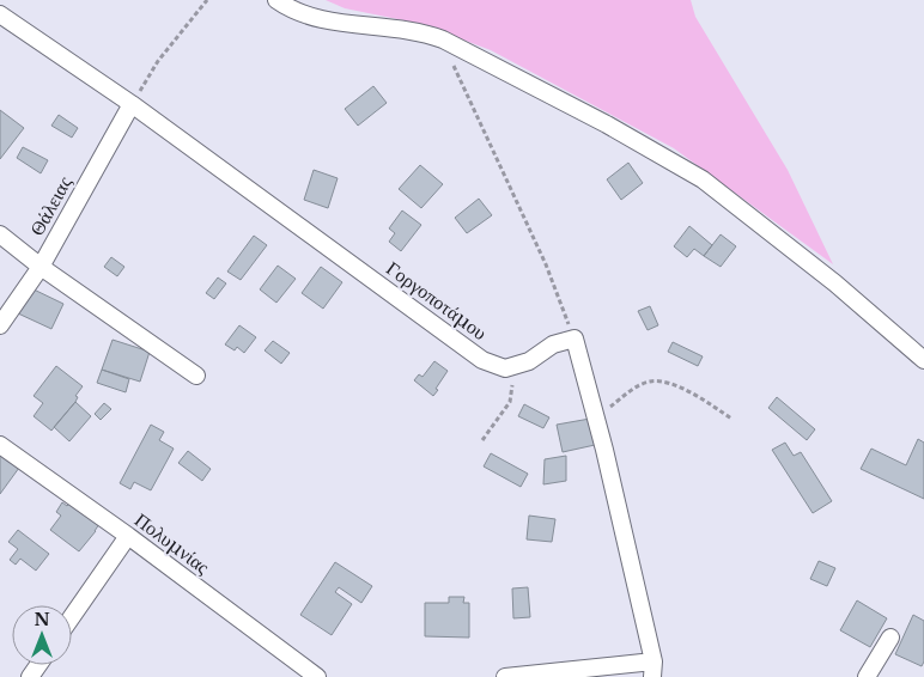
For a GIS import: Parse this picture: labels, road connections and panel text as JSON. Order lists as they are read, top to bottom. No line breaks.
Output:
{"streets":{"street":["Θάλειας","Γοργοποτάμου","Πολυμνίας"]},"crossings":[["Θάλειας","Γοργοποτάμου"]],"north":"top"}
